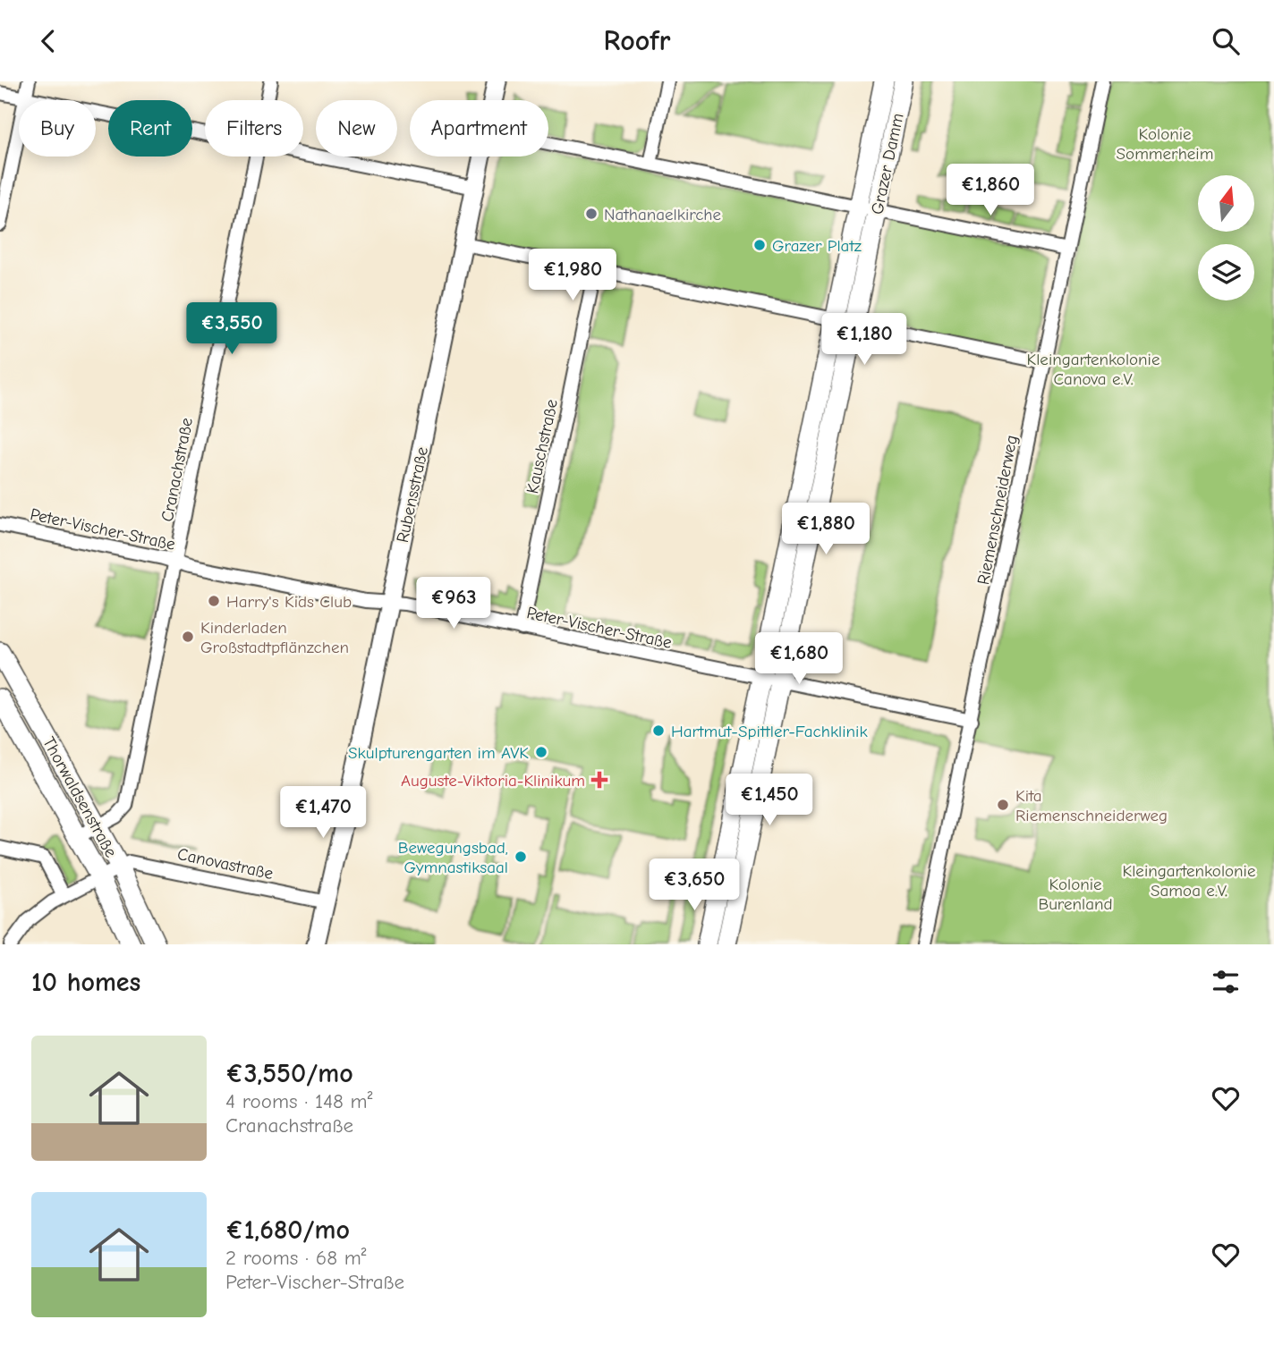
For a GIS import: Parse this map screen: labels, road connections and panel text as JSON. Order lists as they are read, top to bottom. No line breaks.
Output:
{"streets":{"main road":["Grazer Damm","Thorwaldsenstraße"],"street":["Kauschstraße","Cranachstraße","Rubensstraße","Riemenschneiderweg","Peter-Vischer-Straße","Canovastraße"]},"crossings":[["Grazer Damm","Peter-Vischer-Straße"],["Kauschstraße","Peter-Vischer-Straße"],["Cranachstraße","Peter-Vischer-Straße"],["Cranachstraße","Thorwaldsenstraße"],["Rubensstraße","Peter-Vischer-Straße"],["Rubensstraße","Canovastraße"],["Riemenschneiderweg","Peter-Vischer-Straße"],["Thorwaldsenstraße","Canovastraße"]],"parks":["Kolonie Sommerheim","Kleingartenkolonie Canova e.V.","Kleingartenkolonie Samoa e.V.","Kolonie Burenland"],"places":{"other":["Nathanaelkirche","Grazer Platz","Harry's Kids Club","Kinderladen Großstadtpflänzchen","Hartmut-Spittler-Fachklinik","Skulpturengarten im AVK","Kita Riemenschneiderweg","Bewegungsbad, Gymnastiksaal"],"health":["Auguste-Viktoria-Klinikum"]},"north":"top","page":{"header":"Roofr","chip":["Buy","Rent","Filters","New","Apartment"],"price":["€1,860","€1,980","€3,550","€1,180","€1,880","€963","€1,680","€1,450","€1,470","€3,650"],"heading":"10 homes","list":[{"name":"€3,550/mo","note":"4 rooms · 148 m² · Cranachstraße"},{"name":"€1,680/mo","note":"2 rooms · 68 m² · Peter-Vischer-Straße"}]}}
